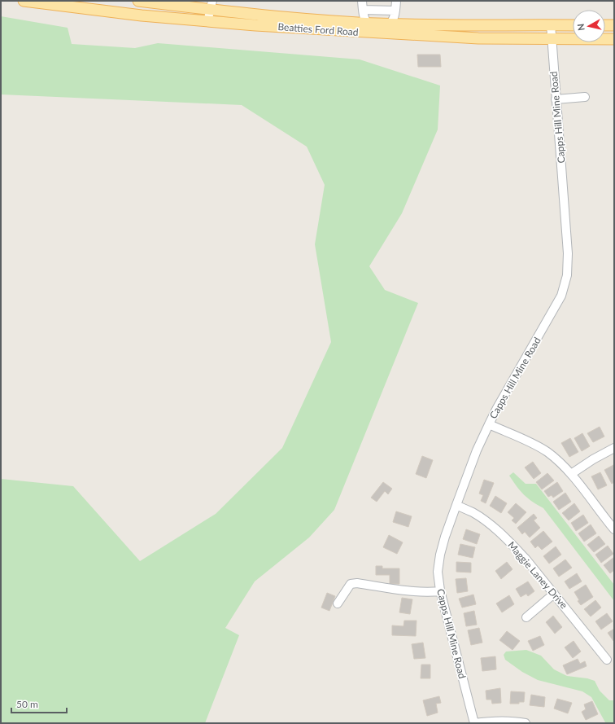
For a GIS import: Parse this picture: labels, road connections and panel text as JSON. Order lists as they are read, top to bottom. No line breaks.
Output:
{"streets":{"main road":["Beatties Ford Road"],"street":["Capps Hill Mine Road","Maggie Laney Drive"]},"crossings":[["Beatties Ford Road","Capps Hill Mine Road"],["Capps Hill Mine Road","Maggie Laney Drive"]],"scale_bar":"50 m","north":"left"}
